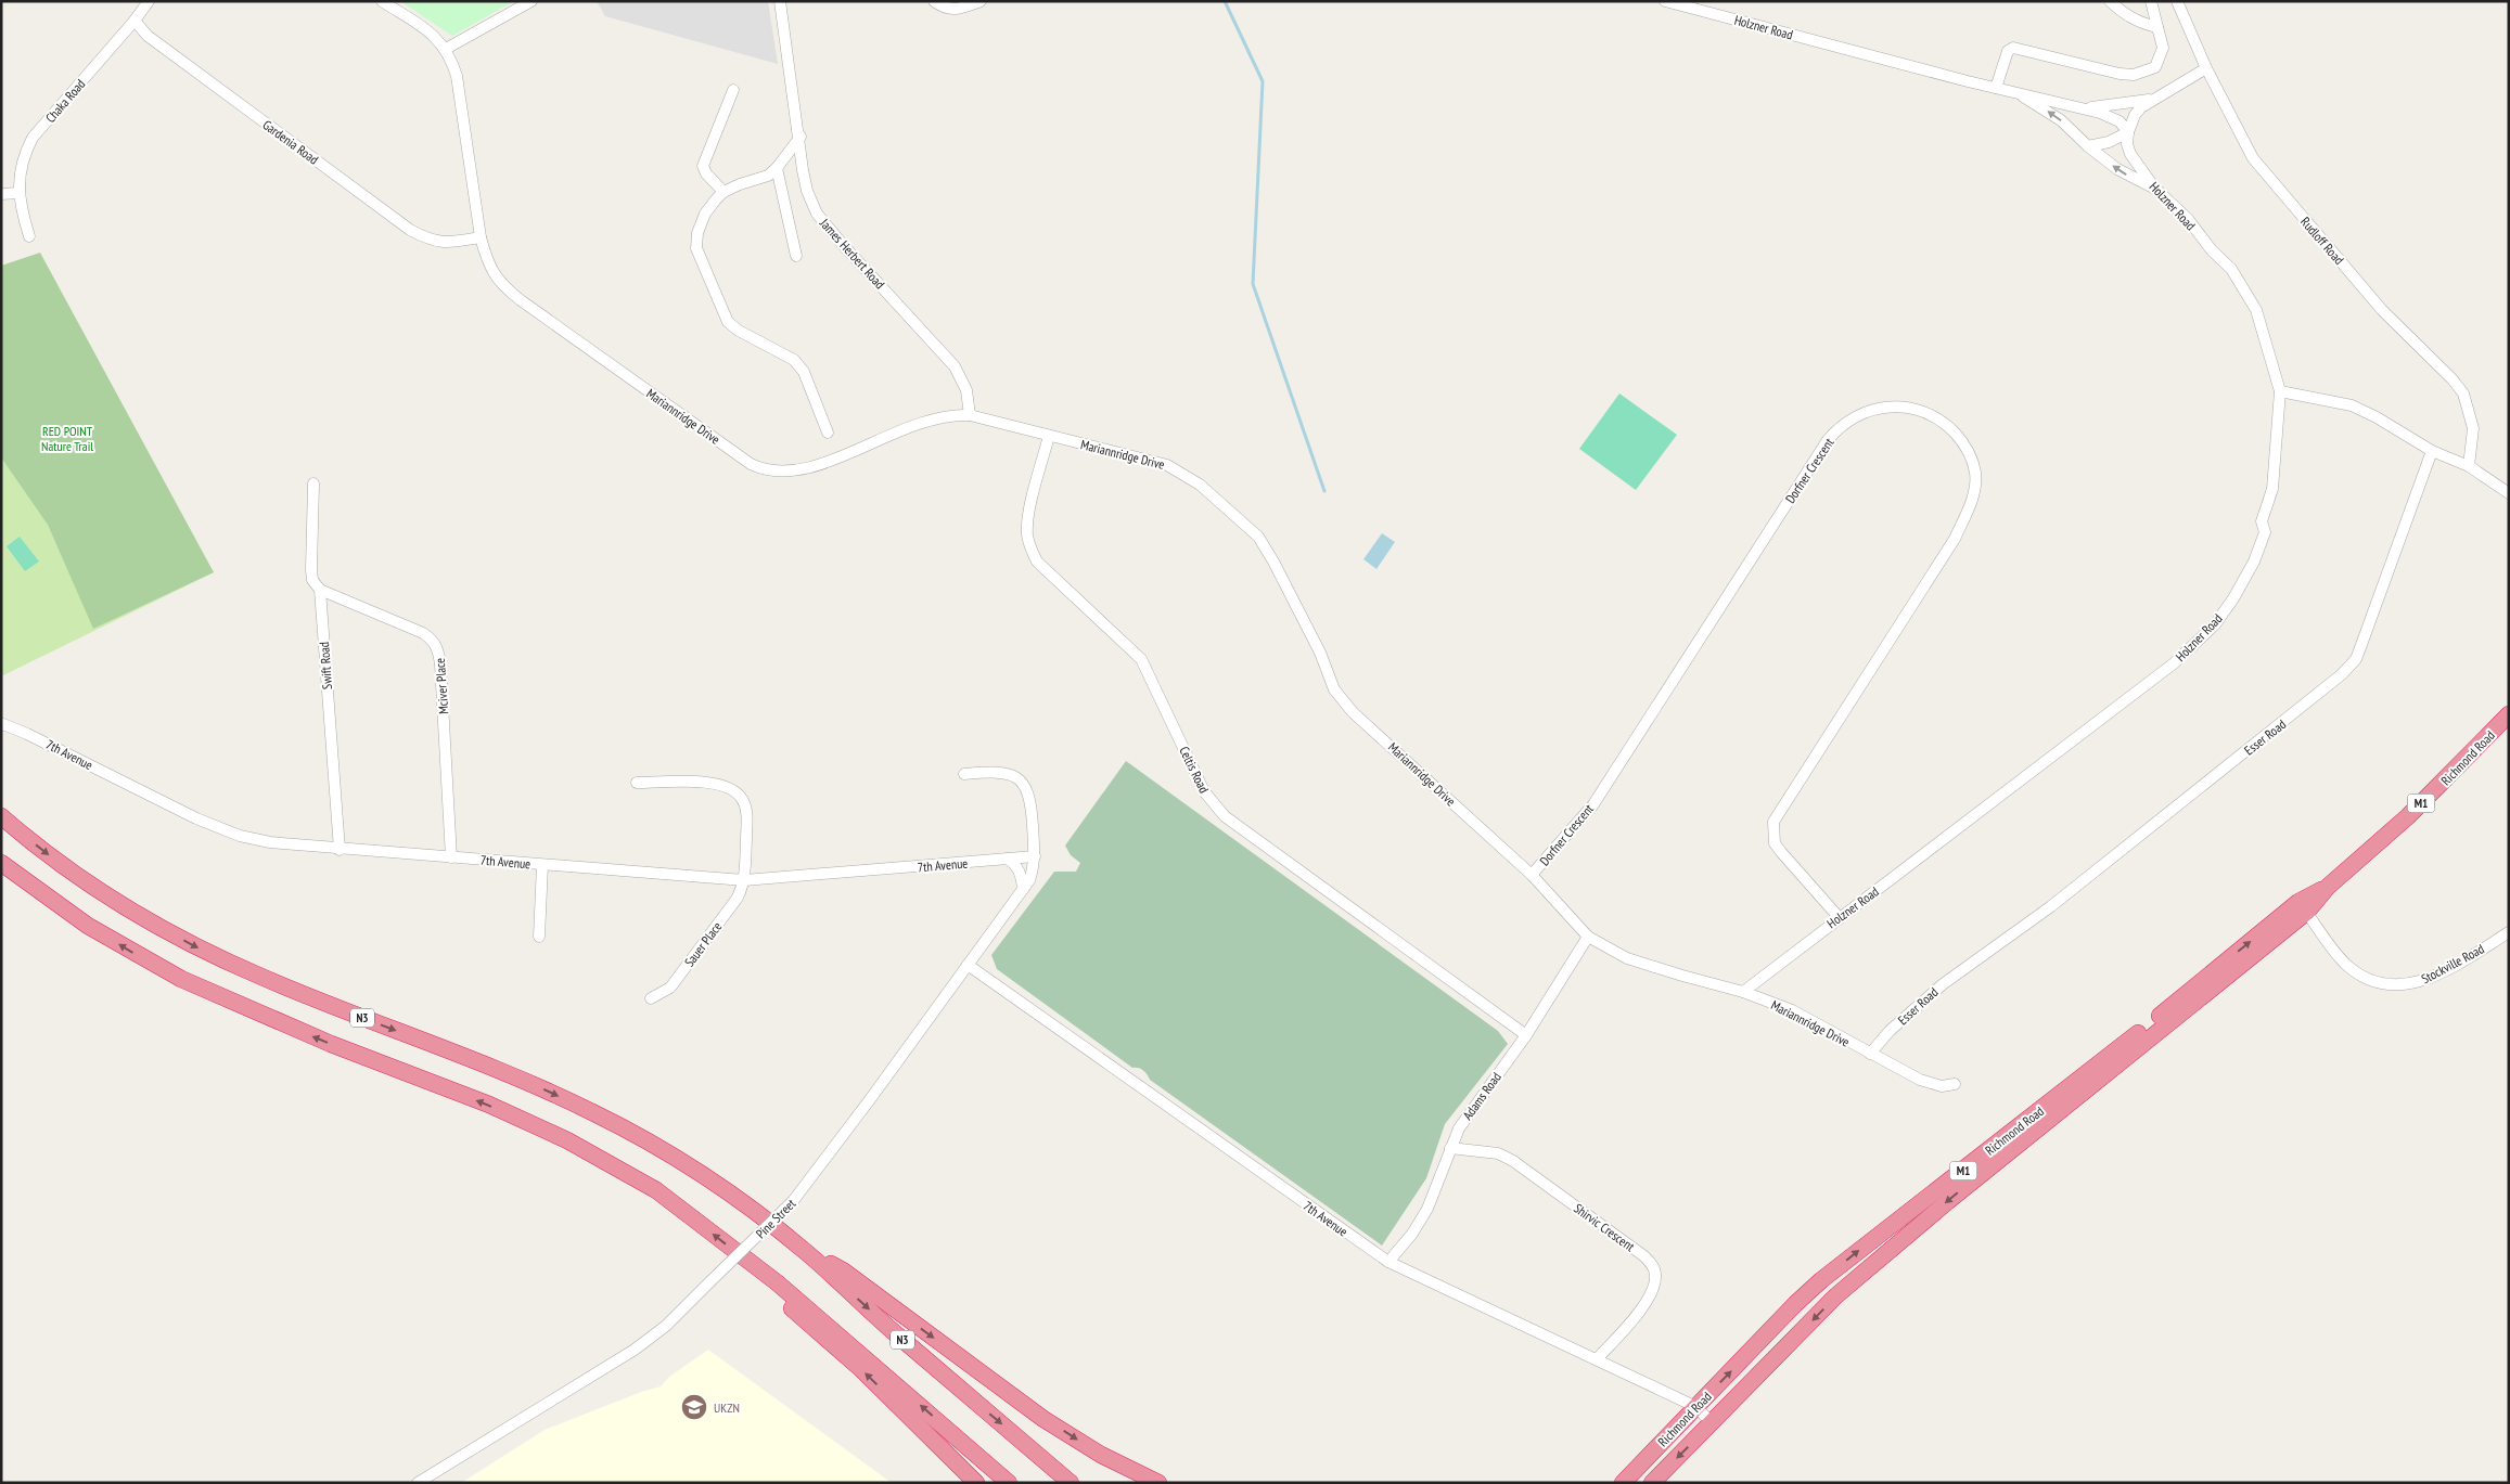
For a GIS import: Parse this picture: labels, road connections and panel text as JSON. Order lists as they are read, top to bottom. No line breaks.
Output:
{"streets":{"highway":["Richmond Road","M1","N3"],"street":["Holzner Road","Chaka Road","Gardenia Road","Rudloff Road","James Herbert Road","Mariannridge Drive","Dorfner Crescent","Swift Road","Mciver Place","Esser Road","7th Avenue","Celtis Road","Sauer Place","Stockville Road","Adams Road","Pine Street","Shirvic Crescent"]},"crossings":[["Holzner Road","Mariannridge Drive"],["Holzner Road","Dorfner Crescent"],["Chaka Road","Gardenia Road"],["Gardenia Road","Mariannridge Drive"],["James Herbert Road","Mariannridge Drive"],["Mariannridge Drive","Dorfner Crescent"],["Mariannridge Drive","Esser Road"],["Mariannridge Drive","Celtis Road"],["Mariannridge Drive","Adams Road"],["Swift Road","Mciver Place"],["Swift Road","7th Avenue"],["Mciver Place","7th Avenue"],["7th Avenue","Richmond Road"],["7th Avenue","Sauer Place"],["7th Avenue","Adams Road"],["7th Avenue","Pine Street"],["7th Avenue","Shirvic Crescent"],["Richmond Road","Stockville Road"],["Celtis Road","Adams Road"],["Adams Road","Shirvic Crescent"]],"parks":["RED POINT Nature Trail"],"places":{"school or university":["UKZN"]}}
